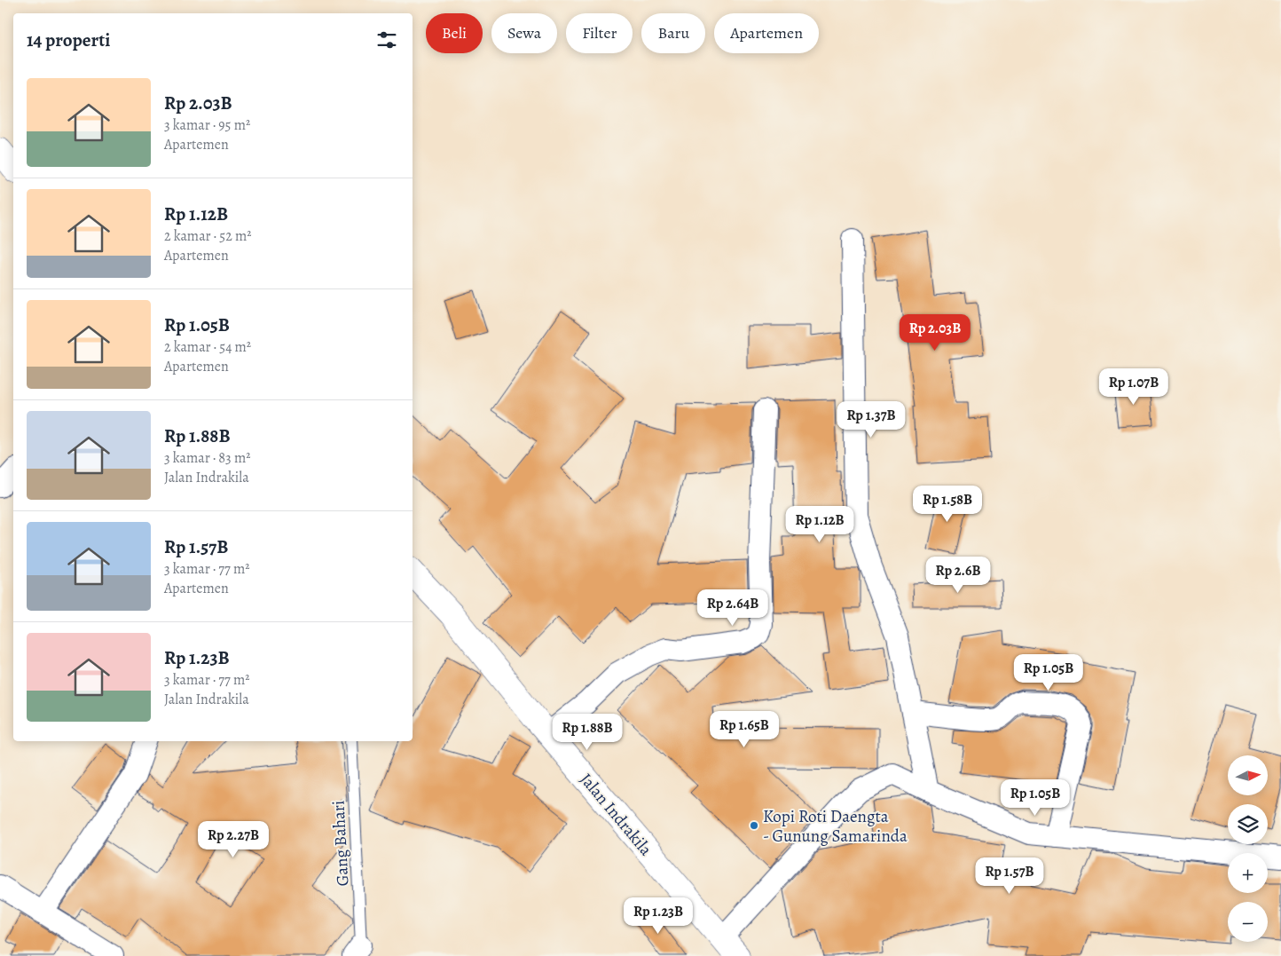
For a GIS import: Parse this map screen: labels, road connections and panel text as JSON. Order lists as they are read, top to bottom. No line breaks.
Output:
{"streets":{"street":["Jalan Indrakila"],"lane":["Gang Bahari"]},"places":["Kopi Roti Daengta - Gunung Samarinda"],"north":"right","page":{"chip":["Beli","Sewa","Filter","Baru","Apartemen"],"heading":"14 properti","list":[{"name":"Rp 2.03B","note":"3 kamar · 95 m² · Apartemen"},{"name":"Rp 1.12B","note":"2 kamar · 52 m² · Apartemen"},{"name":"Rp 1.05B","note":"2 kamar · 54 m² · Apartemen"},{"name":"Rp 1.88B","note":"3 kamar · 83 m² · Jalan Indrakila"},{"name":"Rp 1.57B","note":"3 kamar · 77 m² · Apartemen"},{"name":"Rp 1.23B","note":"3 kamar · 77 m² · Jalan Indrakila"}],"price":["Rp 2.03B","Rp 1.07B","Rp 1.37B","Rp 1.58B","Rp 1.12B","Rp 2.6B","Rp 2.64B","Rp 1.05B","Rp 1.65B","Rp 1.88B","Rp 1.05B","Rp 2.27B","Rp 1.57B","Rp 1.23B"],"map_buttons":["+","−"]}}
